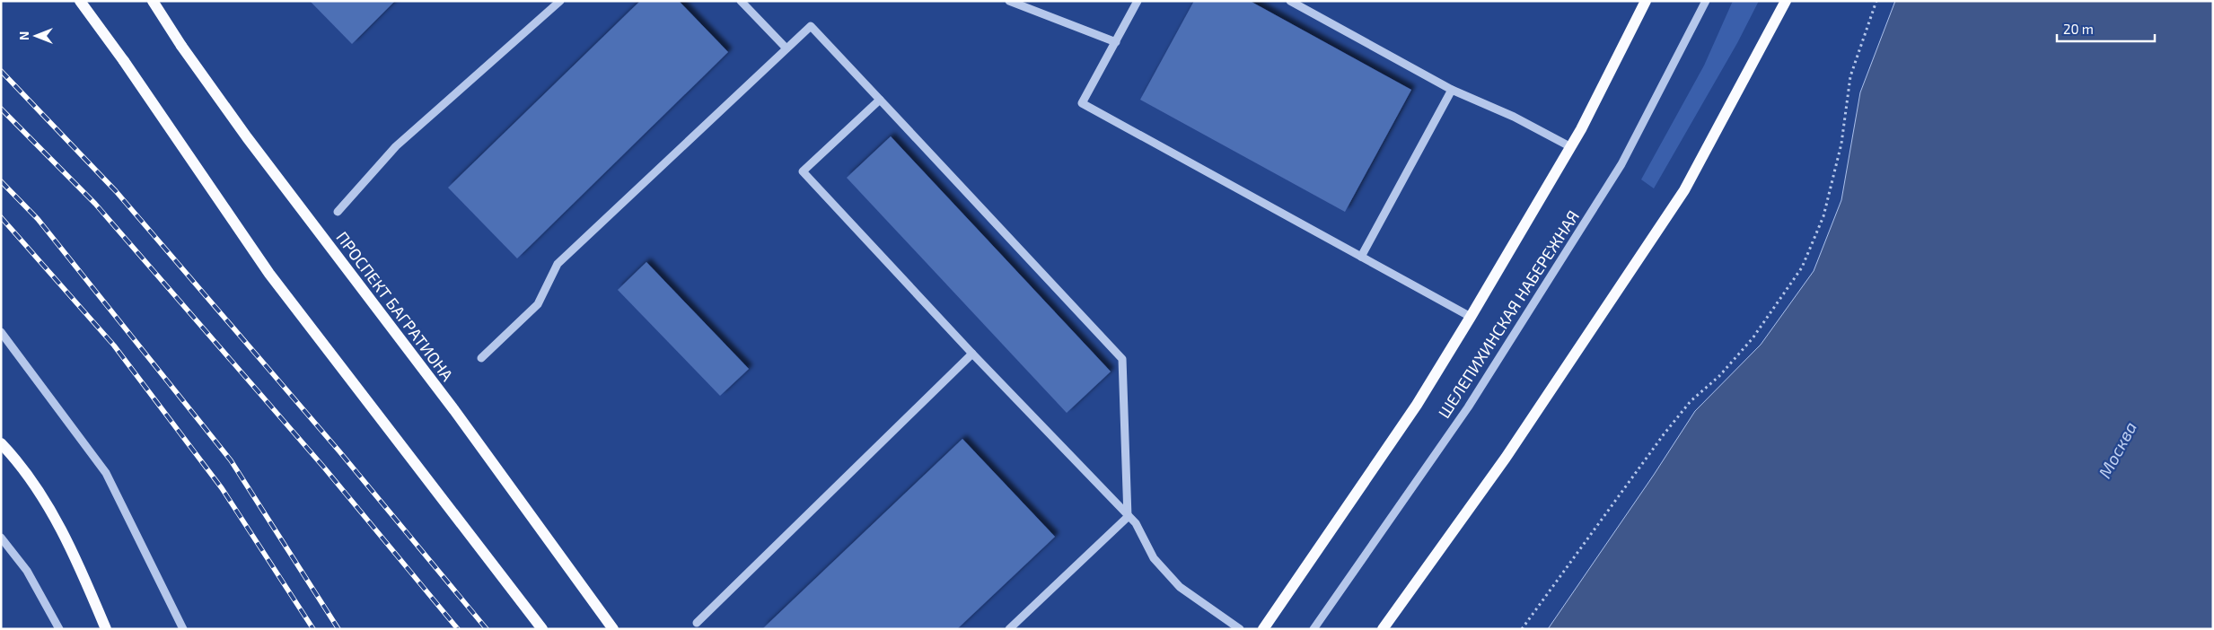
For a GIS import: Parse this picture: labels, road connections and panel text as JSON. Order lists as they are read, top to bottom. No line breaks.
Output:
{"streets":{"main road":["ПРОСПЕКТ БАГРАТИОНА","ШЕЛЕПИХИНСКАЯ НАБЕРЕЖНАЯ"]},"water":["Москва"],"scale_bar":"20 m","north":"left"}
